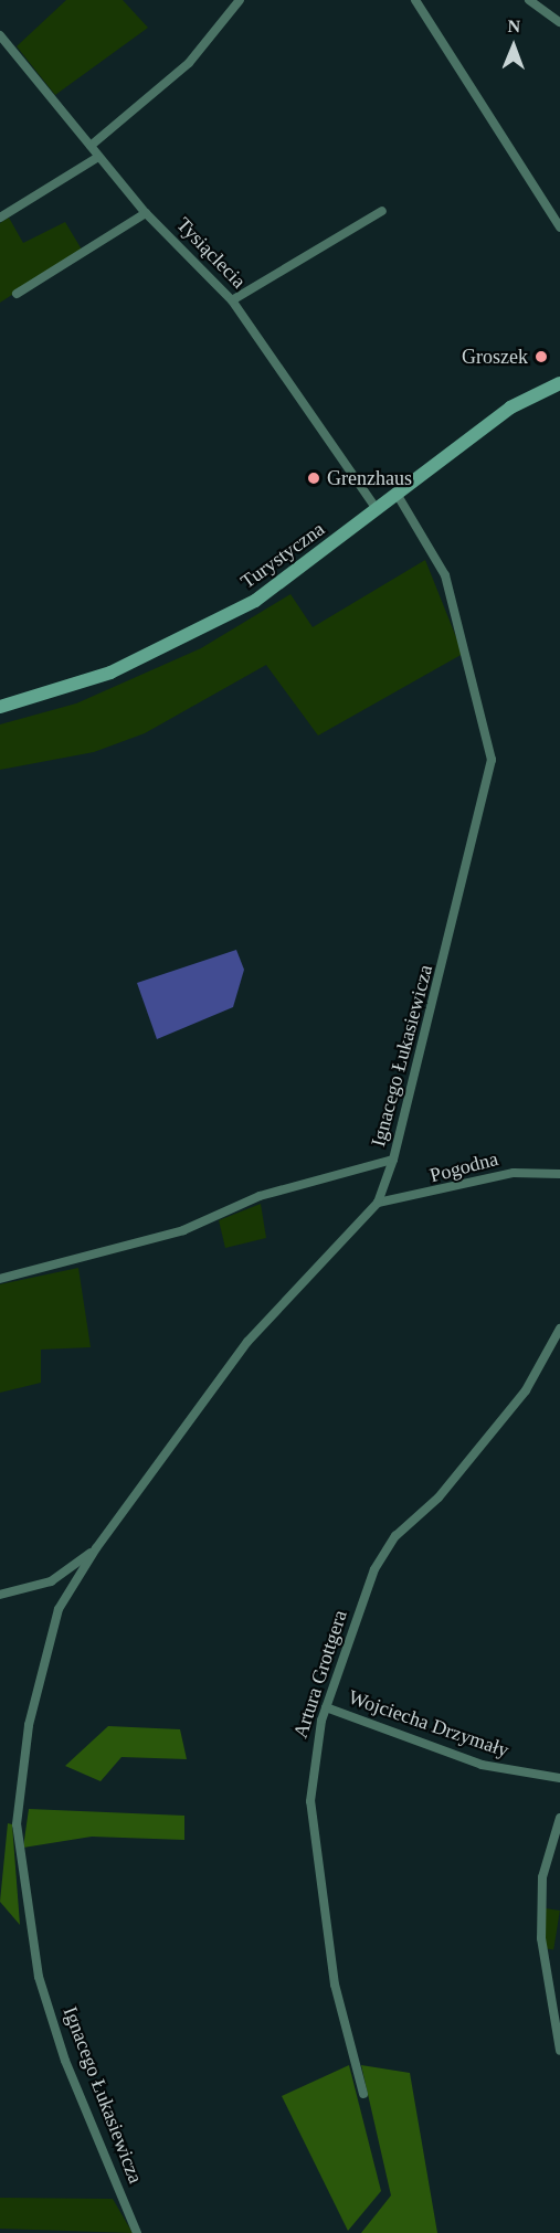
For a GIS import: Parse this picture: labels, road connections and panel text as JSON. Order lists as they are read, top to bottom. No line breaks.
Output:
{"streets":{"main road":["Turystyczna"],"street":["Tysiąclecia","Ignacego Łukasiewicza","Pogodna","Artura Grottgera","Wojciecha Drzymały"]},"crossings":[["Tysiąclecia","Turystyczna"],["Turystyczna","Ignacego Łukasiewicza"],["Ignacego Łukasiewicza","Pogodna"],["Artura Grottgera","Wojciecha Drzymały"]],"places":["Groszek","Grenzhaus"],"north":"top"}
